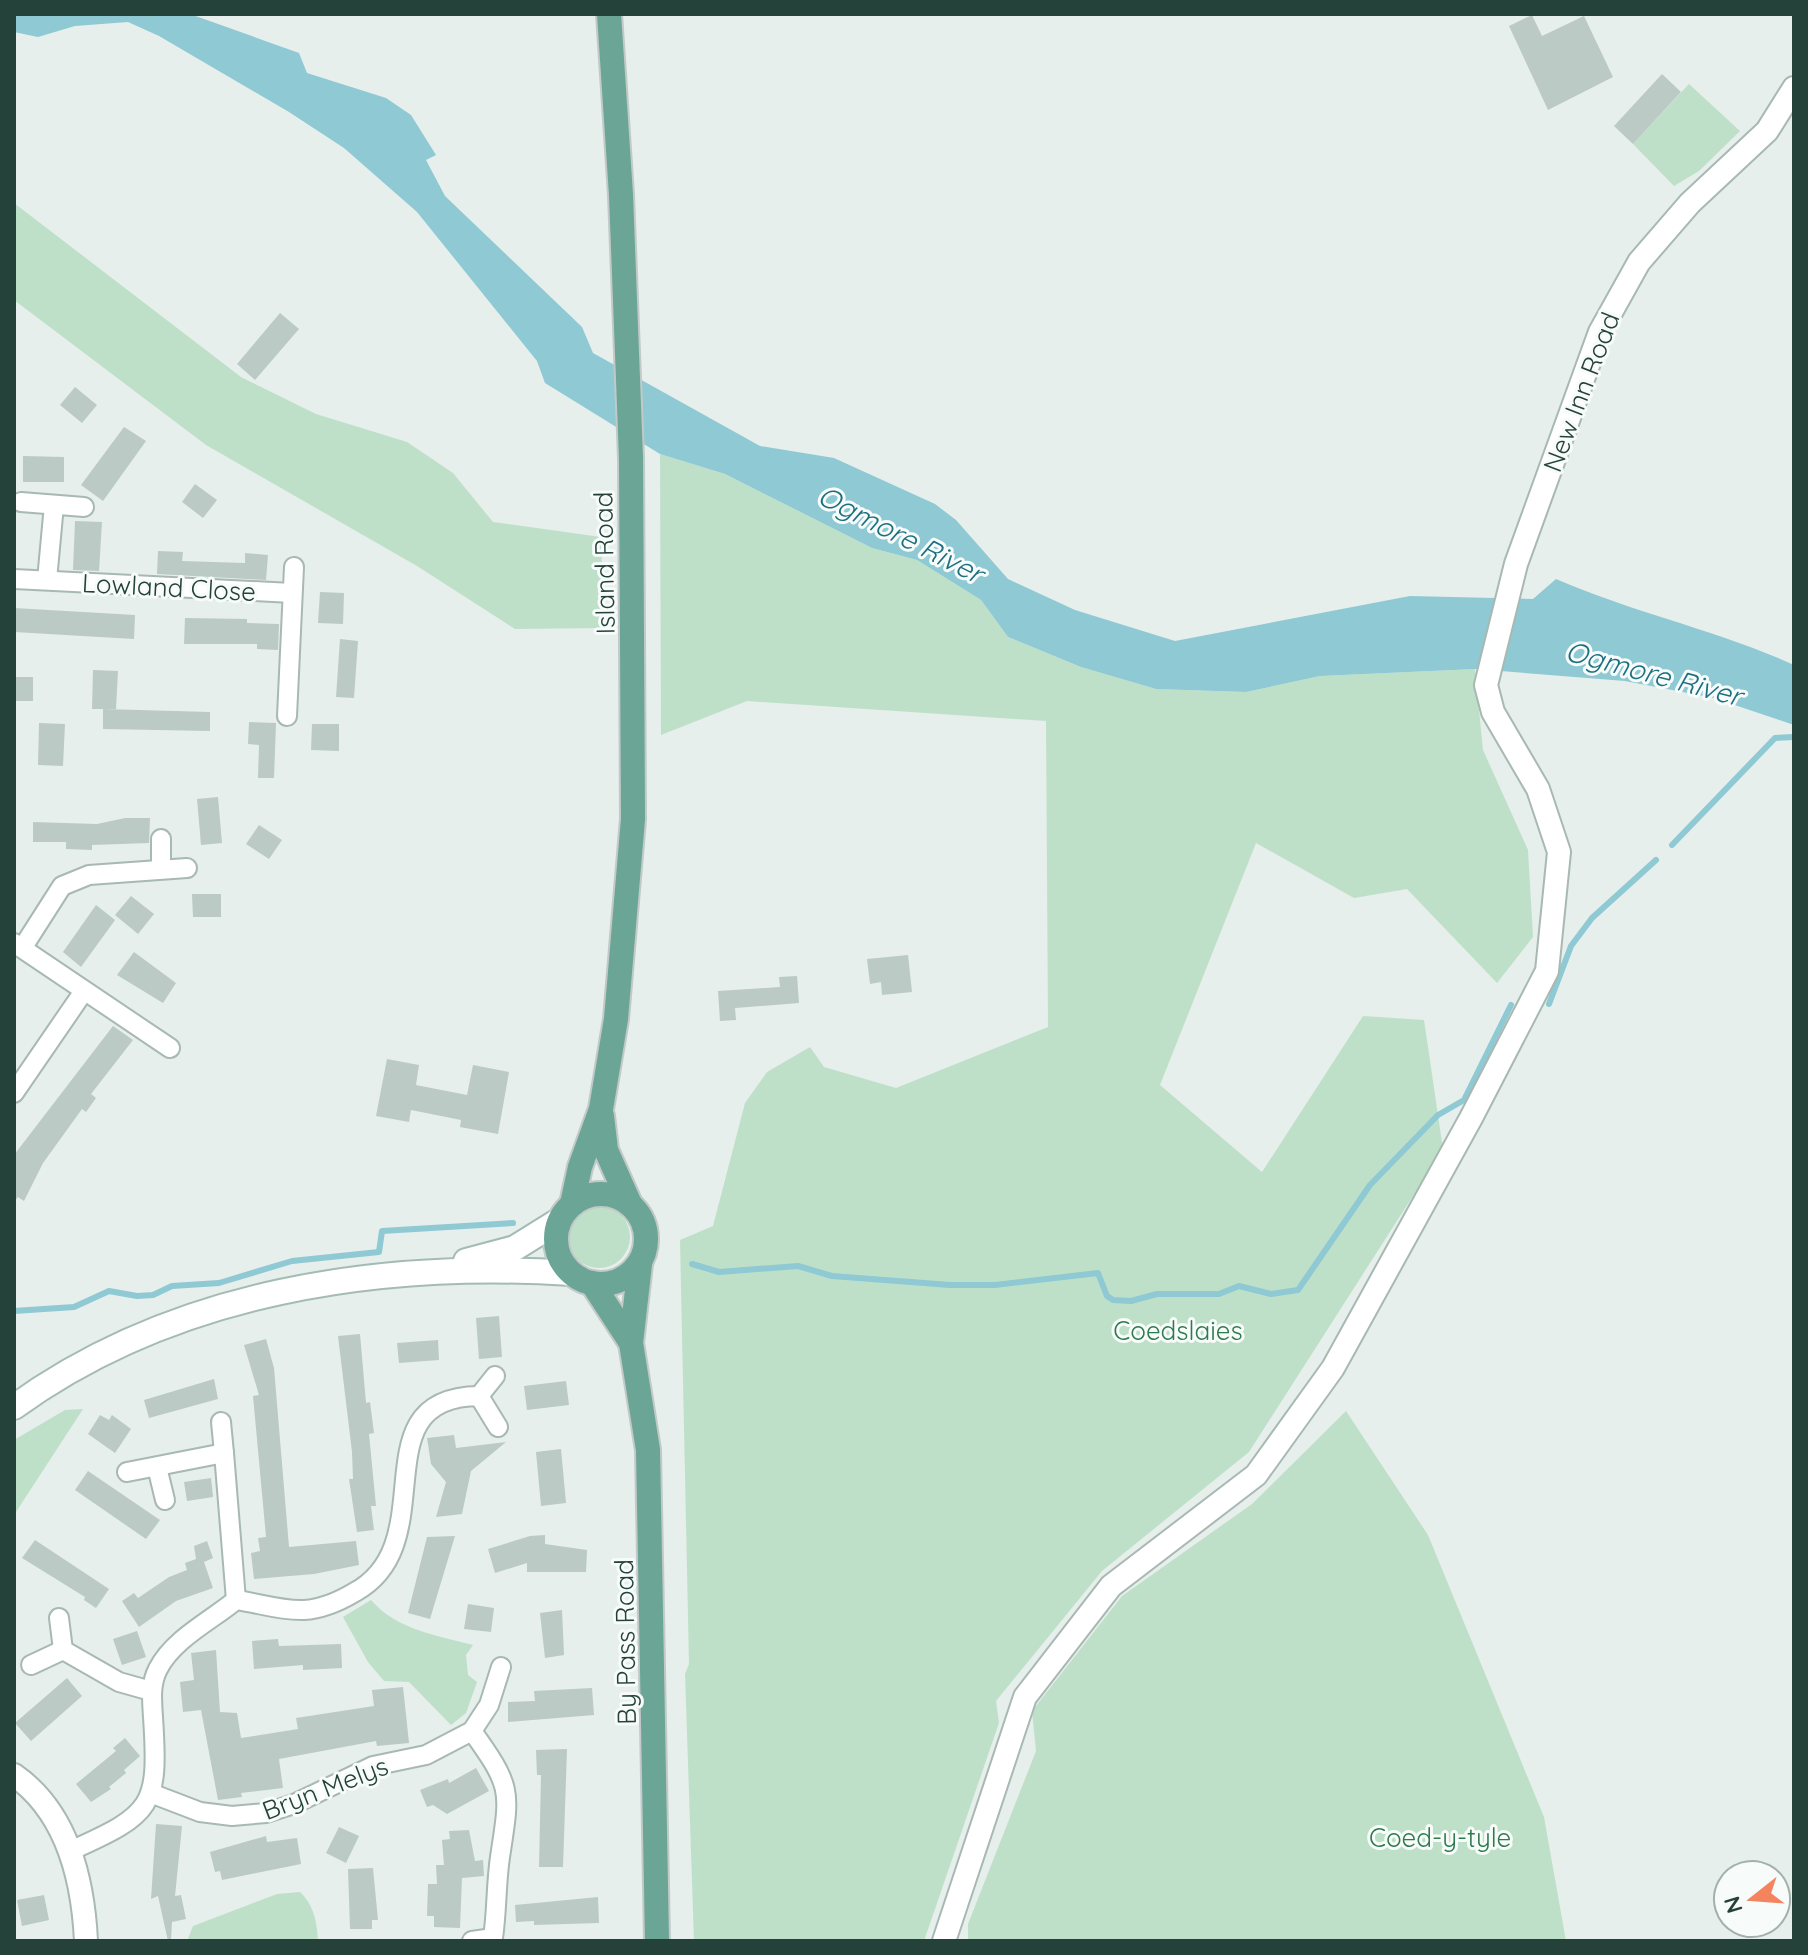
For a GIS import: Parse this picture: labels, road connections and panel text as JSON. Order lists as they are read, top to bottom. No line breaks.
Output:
{"streets":{"main road":["Island Road","By Pass Road"],"street":["New Inn Road","Lowland Close","Bryn Melys"]},"crossings":[["Island Road","By Pass Road"]],"water":["Ogmore River"],"parks":["Coedslaies","Coed-y-tyle"],"north":"left"}
